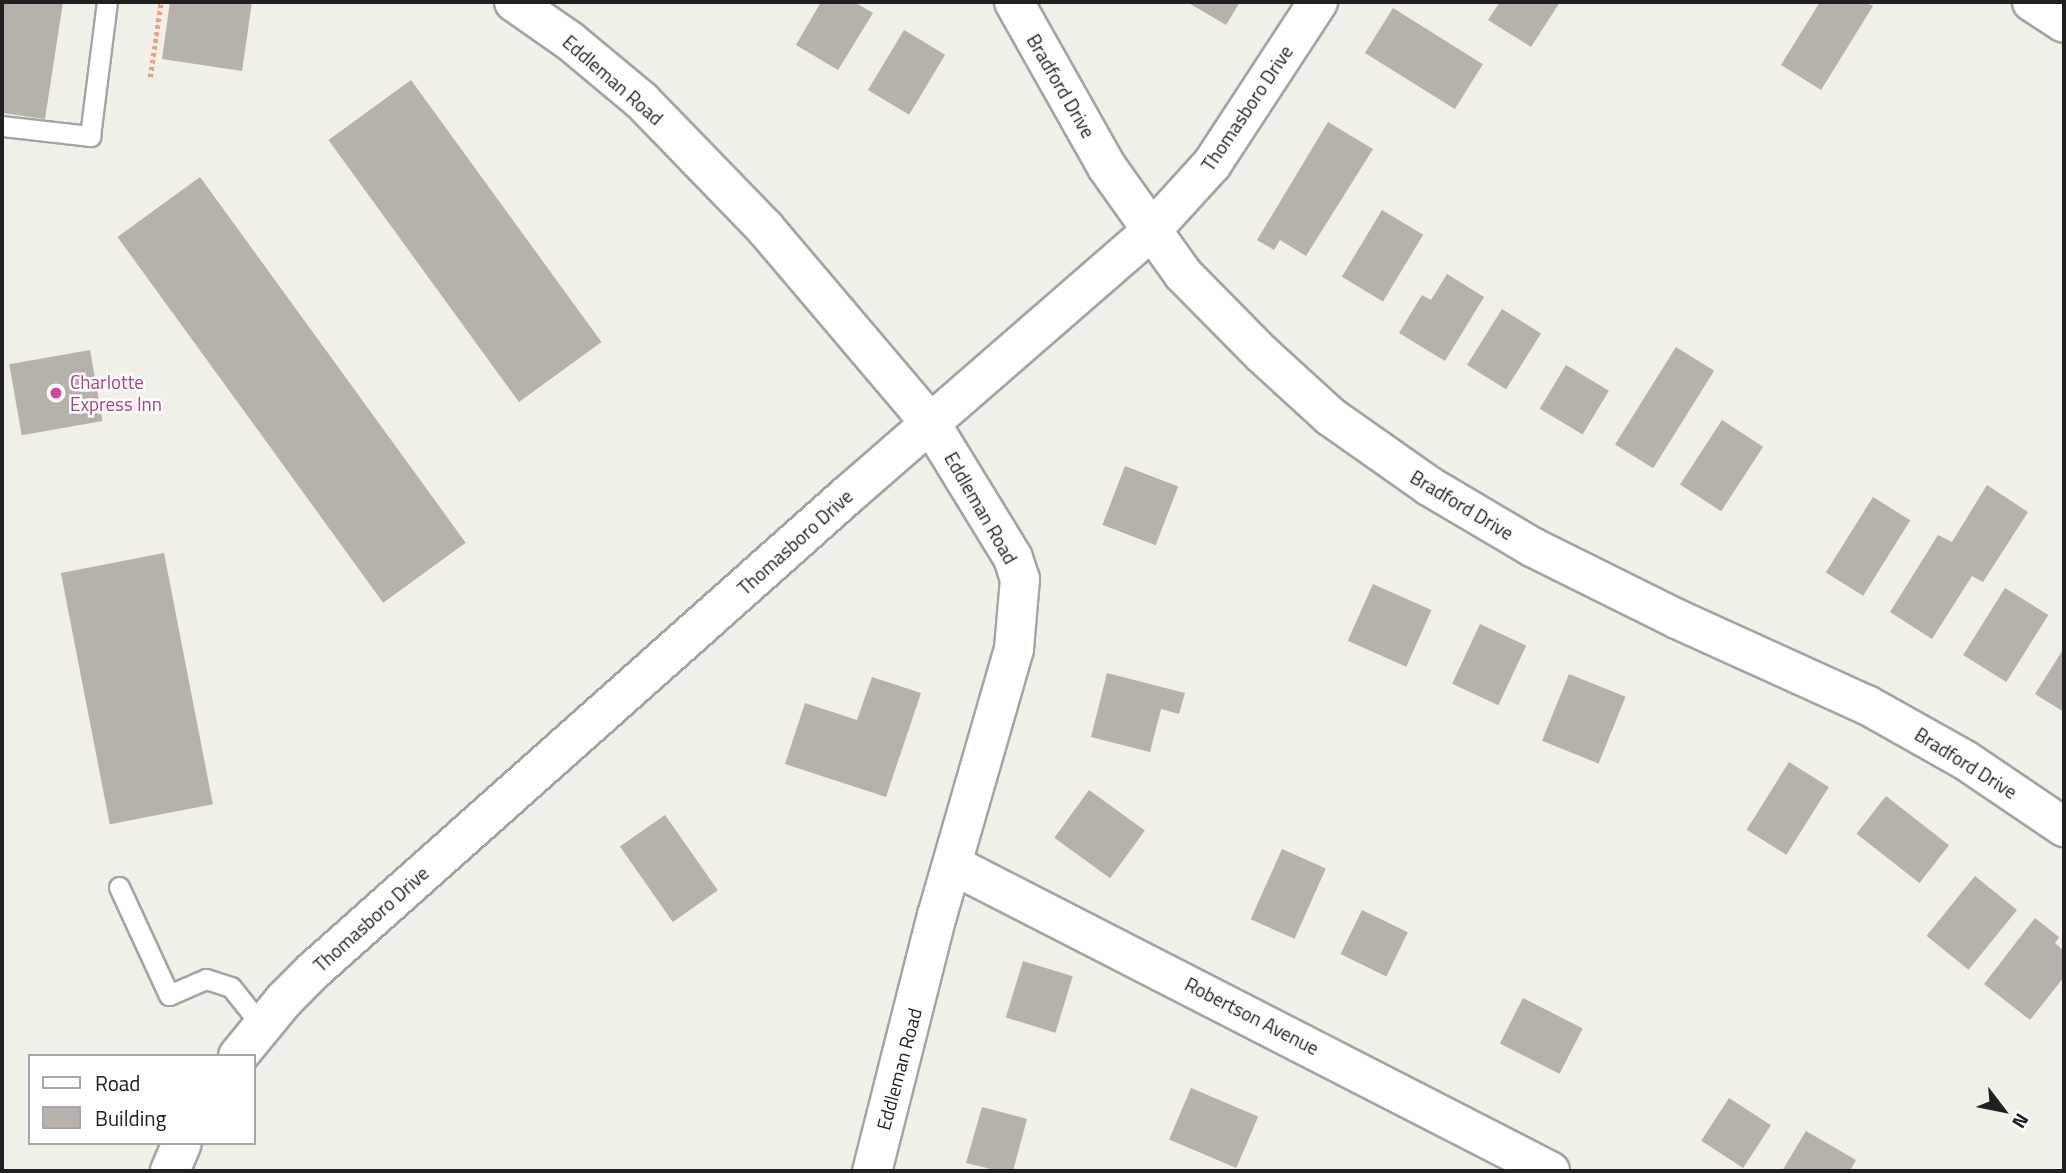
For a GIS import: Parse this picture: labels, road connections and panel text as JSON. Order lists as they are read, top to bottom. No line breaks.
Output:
{"streets":{"street":["Eddleman Road","Bradford Drive","Thomasboro Drive","Robertson Avenue"]},"crossings":[["Eddleman Road","Thomasboro Drive"],["Eddleman Road","Robertson Avenue"],["Bradford Drive","Thomasboro Drive"]],"places":["Charlotte Express Inn"],"legend":["Road","Building"],"north":"bottom right"}
